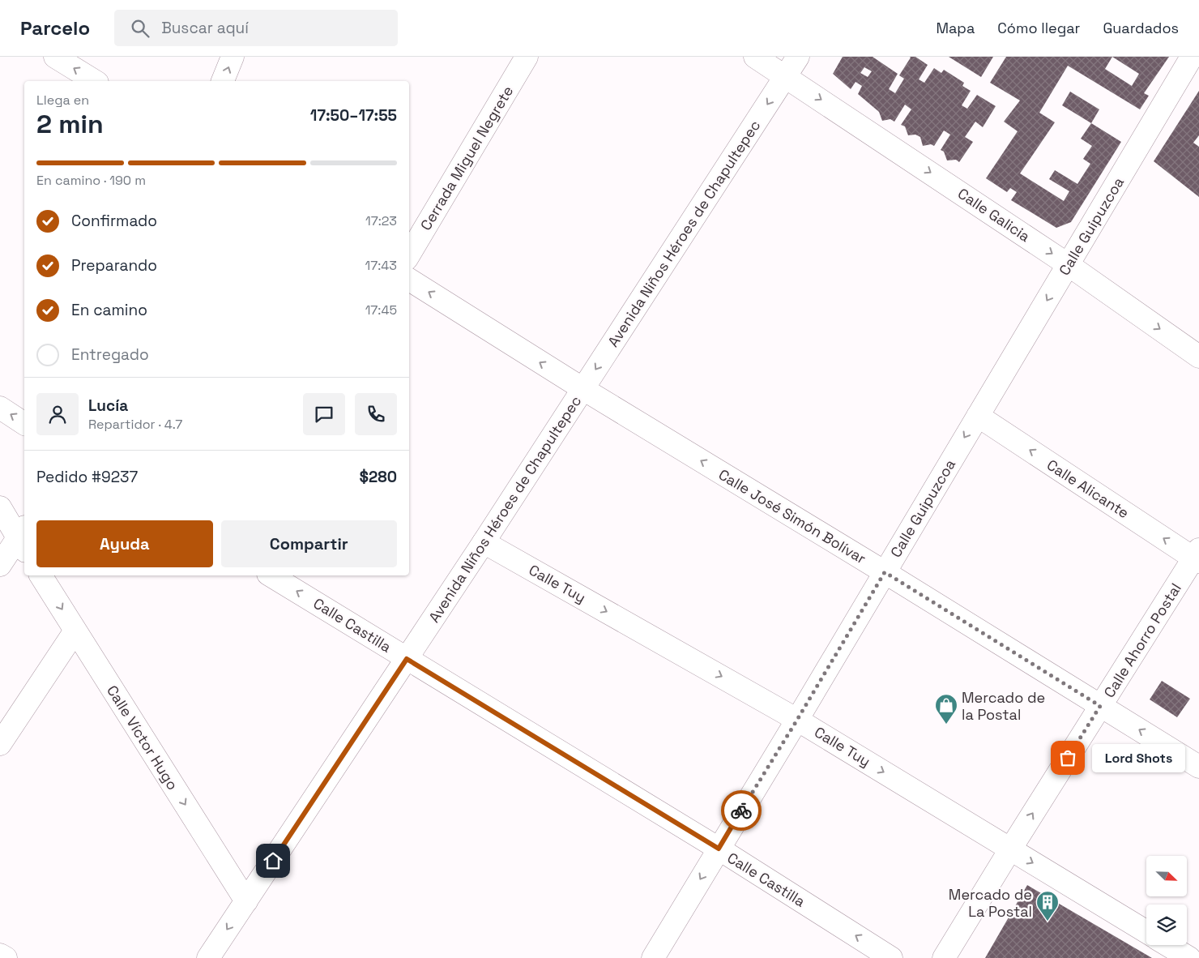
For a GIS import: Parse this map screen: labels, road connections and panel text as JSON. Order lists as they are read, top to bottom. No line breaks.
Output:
{"streets":{"street":["Cerrada Miguel Negrete","Calle Galicia","Calle Guipuzcoa","Avenida Niños Héroes de Chapultepec","Calle Alicante","Calle José Simón Bolívar","Calle Tuy","Calle Castilla","Calle Ahorro Postal","Calle Víctor Hugo"]},"crossings":[["Calle Galicia","Calle Guipuzcoa"],["Calle Galicia","Avenida Niños Héroes de Chapultepec"],["Calle Guipuzcoa","Calle Alicante"],["Calle Guipuzcoa","Calle José Simón Bolívar"],["Calle Guipuzcoa","Calle Tuy"],["Calle Guipuzcoa","Calle Castilla"],["Avenida Niños Héroes de Chapultepec","Calle José Simón Bolívar"],["Avenida Niños Héroes de Chapultepec","Calle Tuy"],["Avenida Niños Héroes de Chapultepec","Calle Castilla"],["Avenida Niños Héroes de Chapultepec","Calle Víctor Hugo"],["Calle Alicante","Calle Ahorro Postal"],["Calle José Simón Bolívar","Calle Ahorro Postal"],["Calle Tuy","Calle Ahorro Postal"]],"one_way":["Calle Galicia","Calle Guipuzcoa","Avenida Niños Héroes de Chapultepec","Calle Alicante","Calle José Simón Bolívar","Calle Tuy","Calle Castilla","Calle Ahorro Postal","Calle Víctor Hugo"],"places":{"shop":["Mercado de la Postal"],"other":["Lord Shots"],"building":["Mercado de La Postal"]},"north":"bottom right","page":{"header":"Parcelo","search":"Buscar aquí","nav":["Mapa","Cómo llegar","Guardados"],"heading":["2 min","Llega en","17:50–17:55"],"panel":["Lucía","Repartidor · 4.7","Pedido #9237","$280"],"bar":"En camino · 190 m","list":[["Confirmado","17:23"],["Preparando","17:43"],["En camino","17:45"],"Entregado"],"buttons":["Ayuda","Compartir"],"bubble":"Lord Shots"}}
